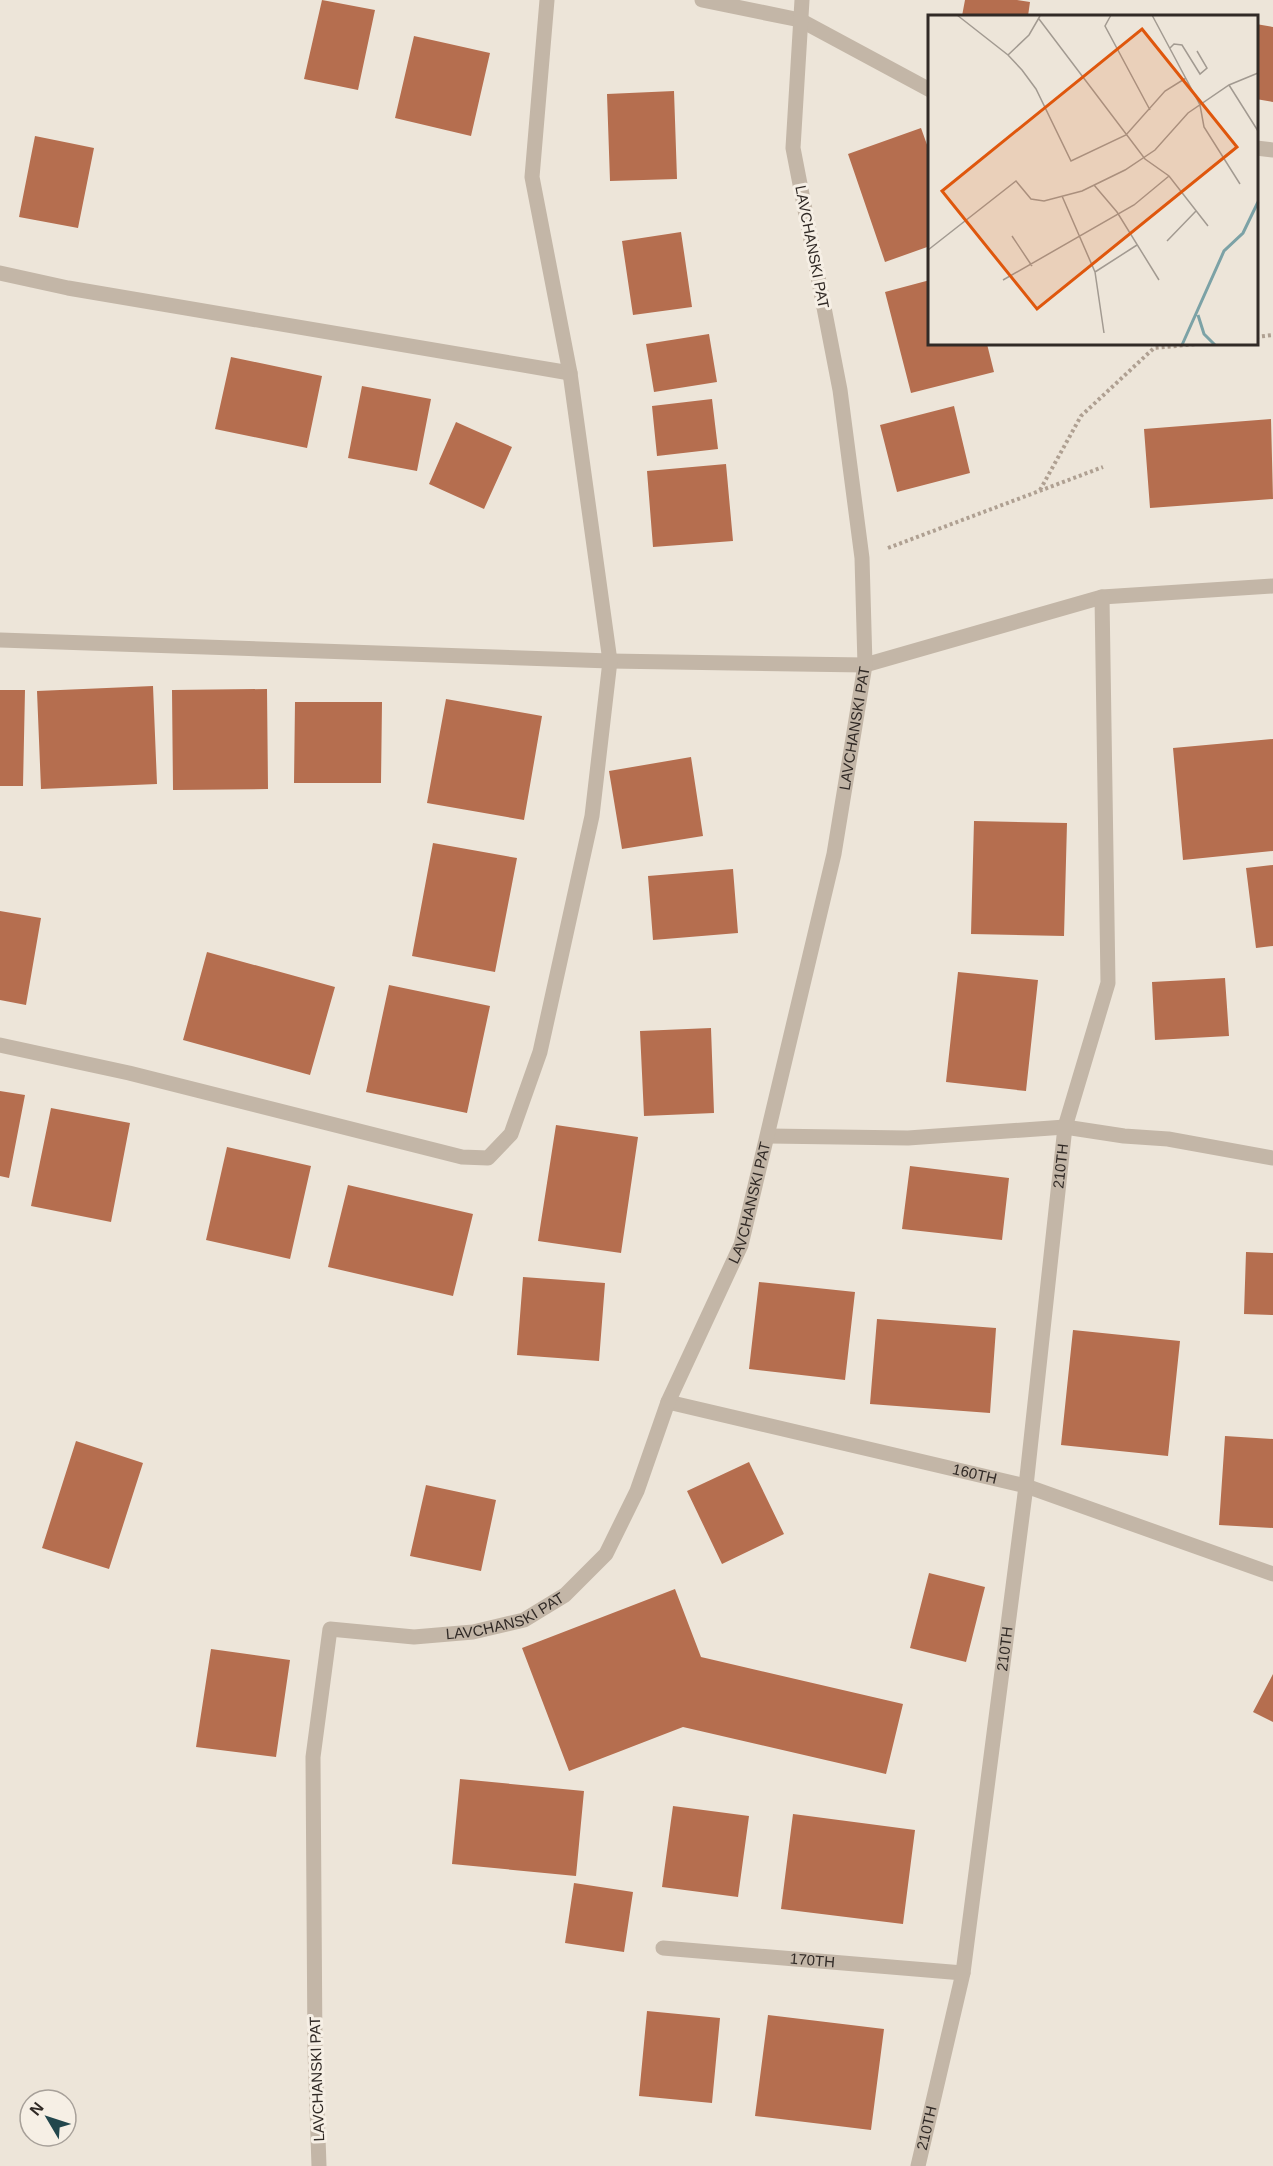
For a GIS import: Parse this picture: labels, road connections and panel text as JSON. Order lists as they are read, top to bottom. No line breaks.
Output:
{"streets":{"street":["LAVCHANSKI PAT","210TH","160TH","170TH"]},"crossings":[["LAVCHANSKI PAT","160TH"],["210TH","160TH"],["210TH","170TH"]],"north":"top left"}
